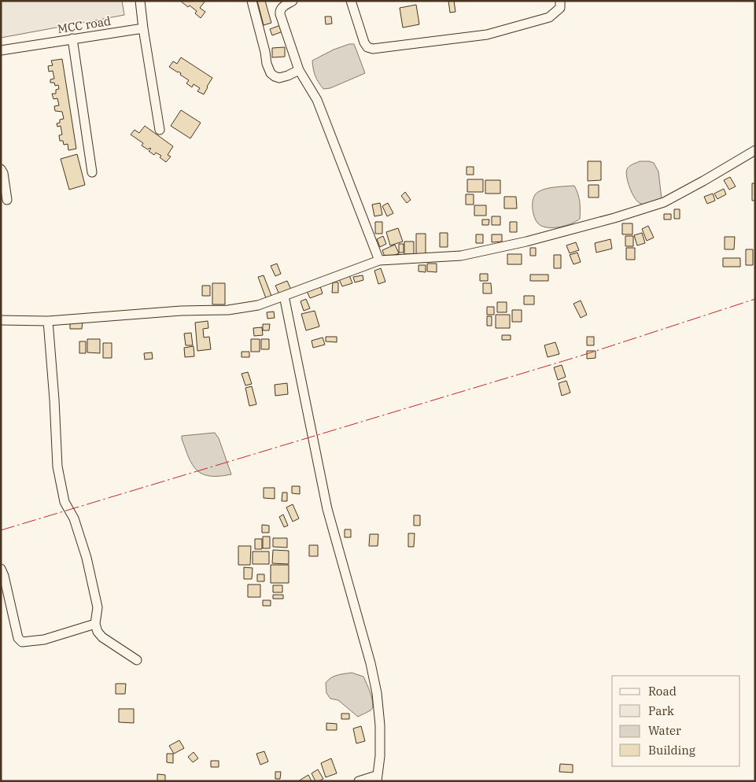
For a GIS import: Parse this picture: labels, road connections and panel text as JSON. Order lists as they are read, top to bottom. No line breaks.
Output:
{"streets":{"street":["MCC road"]},"legend":["Road","Park","Water","Building"]}
